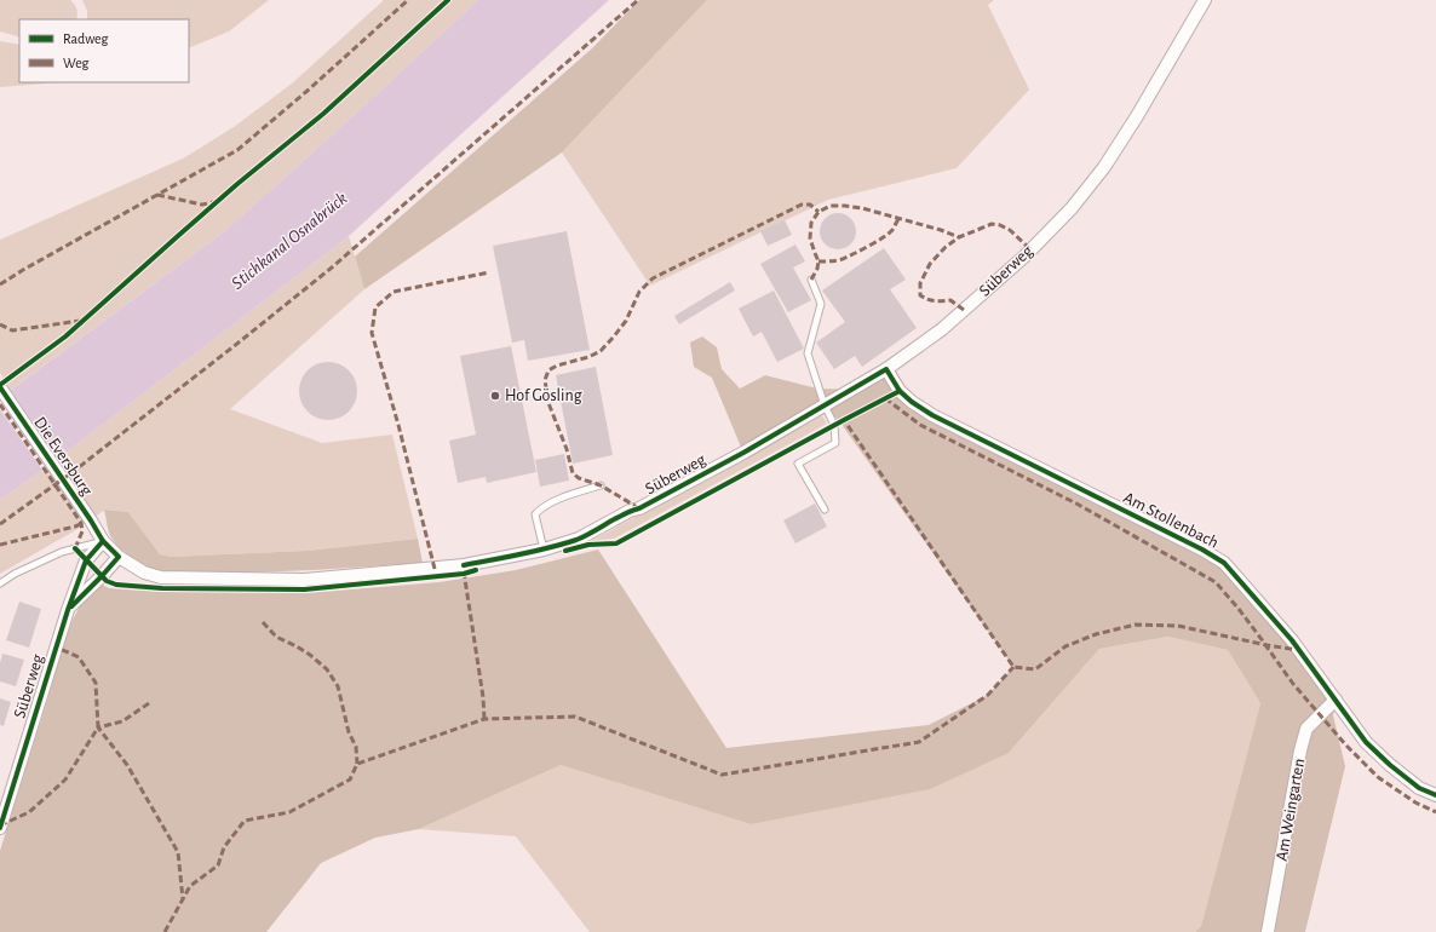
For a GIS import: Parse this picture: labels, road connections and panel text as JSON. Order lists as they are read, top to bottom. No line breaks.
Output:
{"streets":{"street":["Süberweg","Die Eversburg","Am Stollenbach","Am Weingarten"]},"crossings":[["Süberweg","Die Eversburg"],["Süberweg","Am Stollenbach"],["Am Stollenbach","Am Weingarten"]],"water":["Stichkanal Osnabrück"],"places":["Hof Gösling"],"legend":["Radweg","Weg"]}
